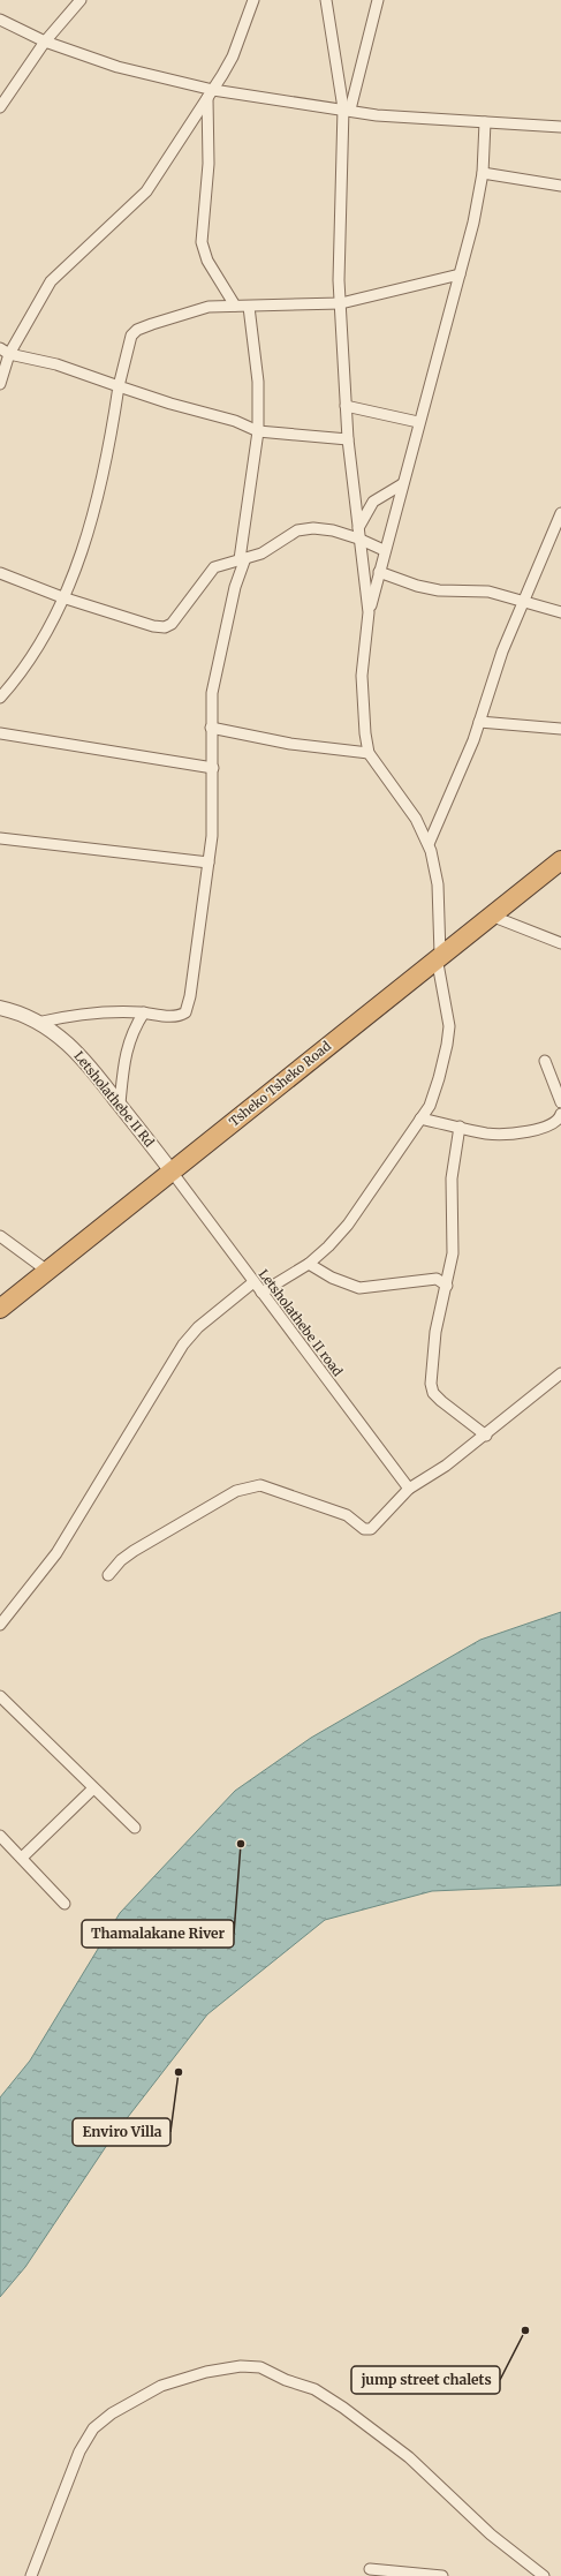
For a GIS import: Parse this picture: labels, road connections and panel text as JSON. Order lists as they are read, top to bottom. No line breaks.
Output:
{"streets":{"highway":["Tsheko Tsheko Road"],"street":["Letsholathebe II Rd","Letsholathebe II road"]},"crossings":[["Tsheko Tsheko Road","Letsholathebe II Rd"],["Tsheko Tsheko Road","Letsholathebe II road"],["Letsholathebe II Rd","Letsholathebe II road"]],"places":["Thamalakane River","Enviro Villa","jump street chalets"]}
